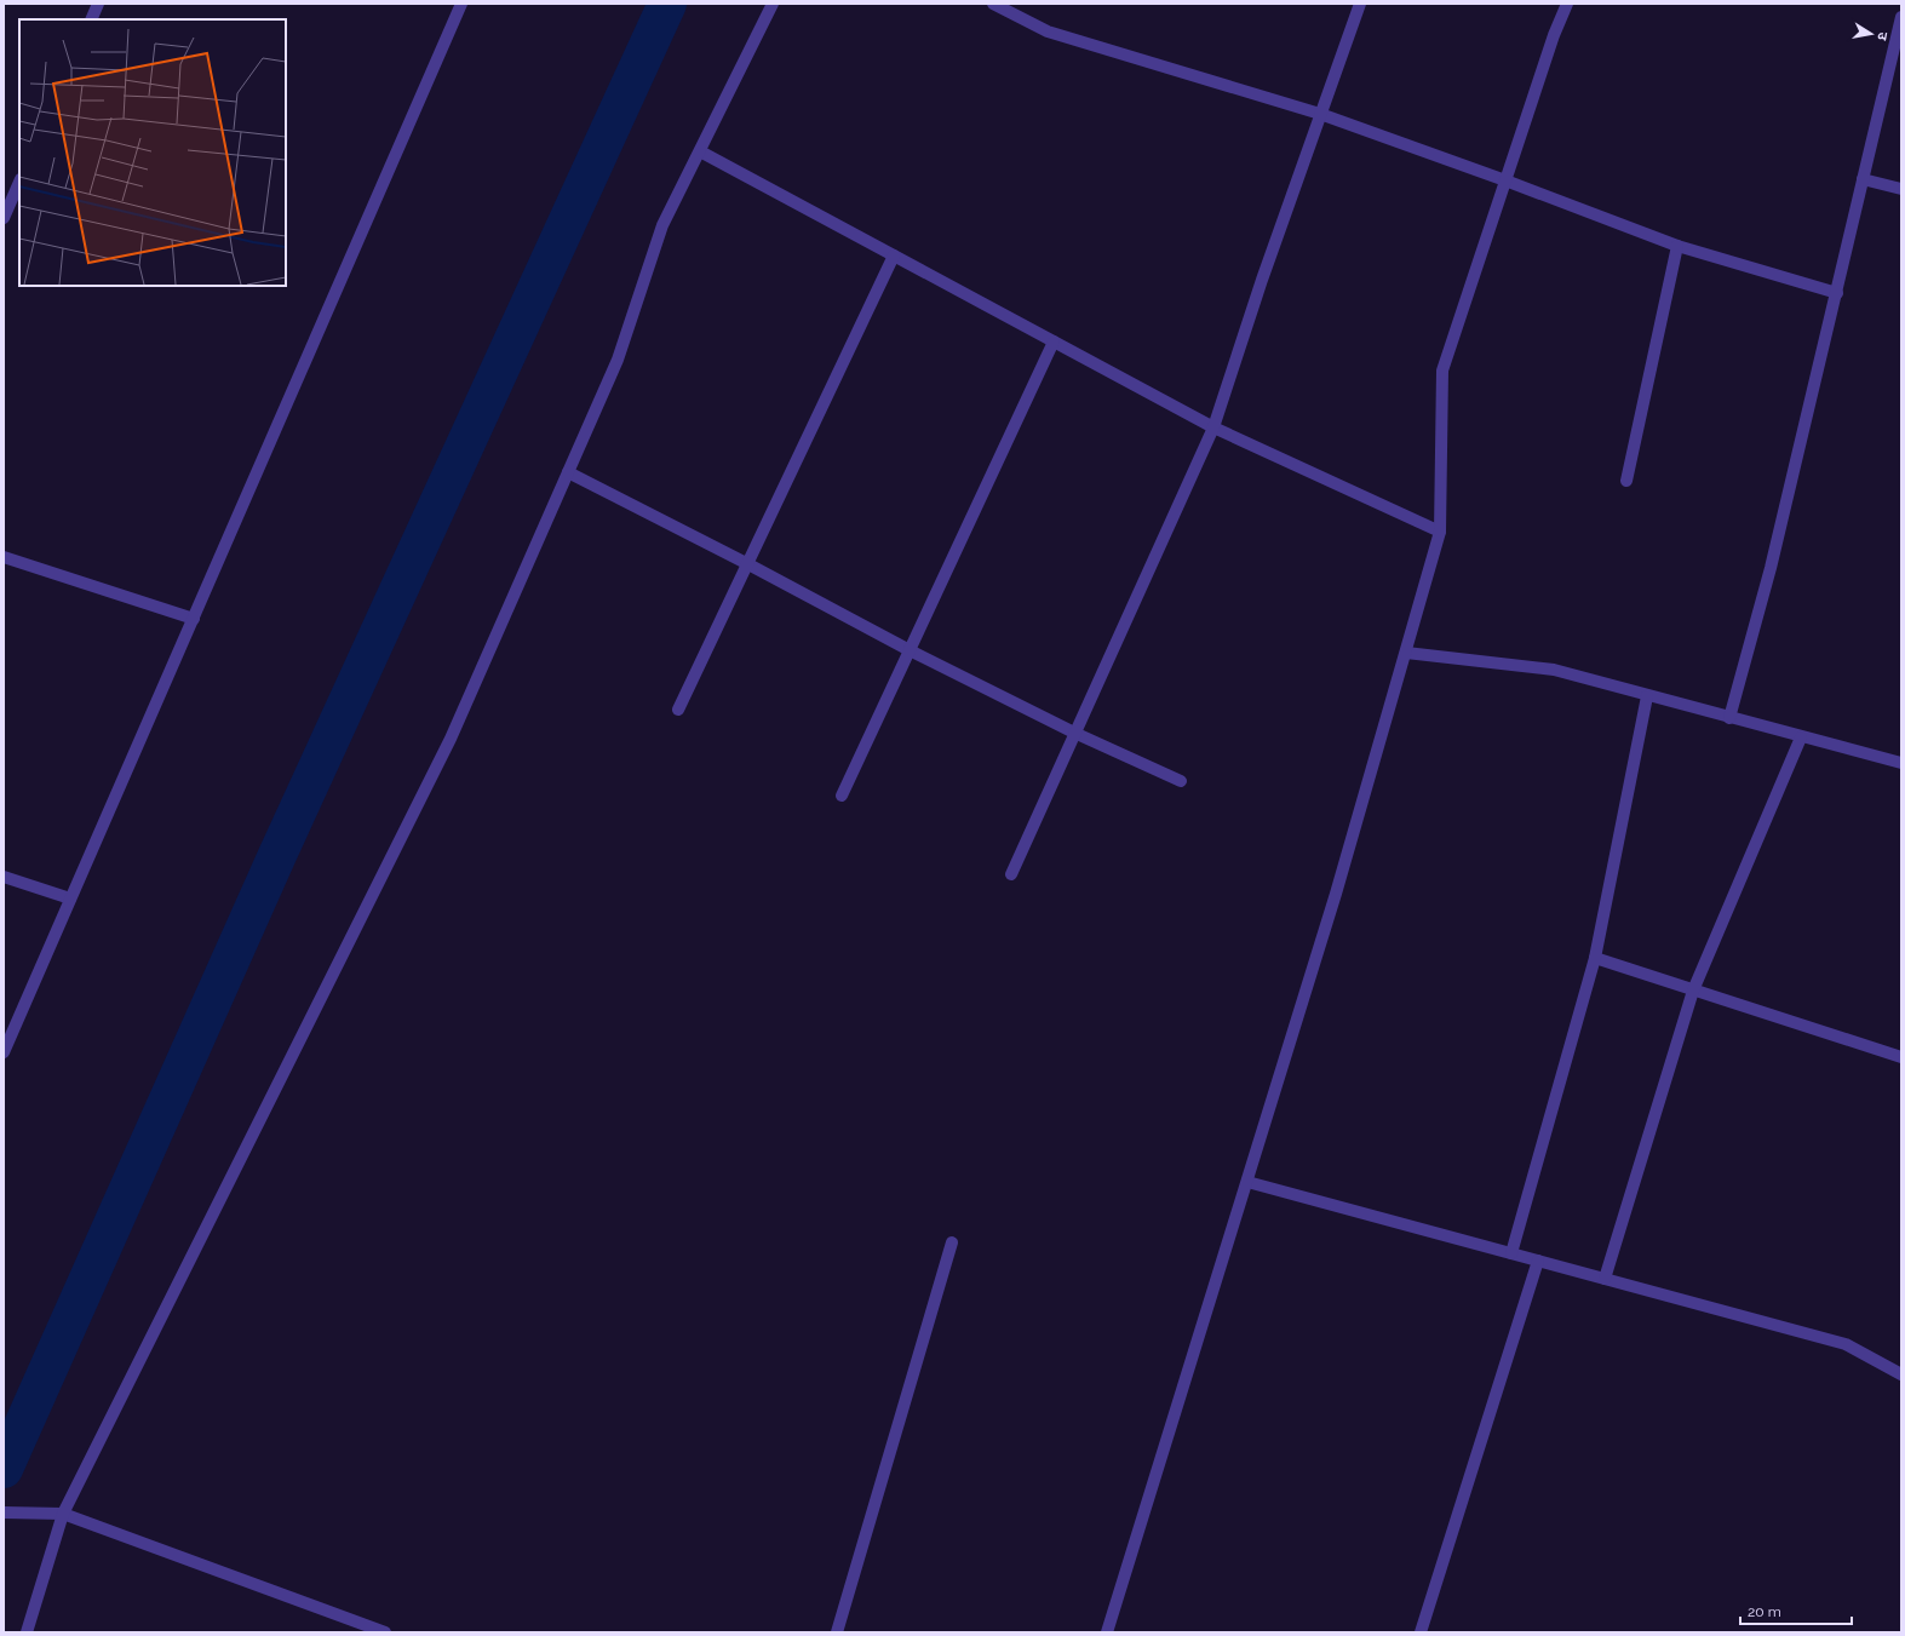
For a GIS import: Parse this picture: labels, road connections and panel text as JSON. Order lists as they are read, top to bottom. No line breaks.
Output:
{"scale_bar":"20 m","north":"right"}
